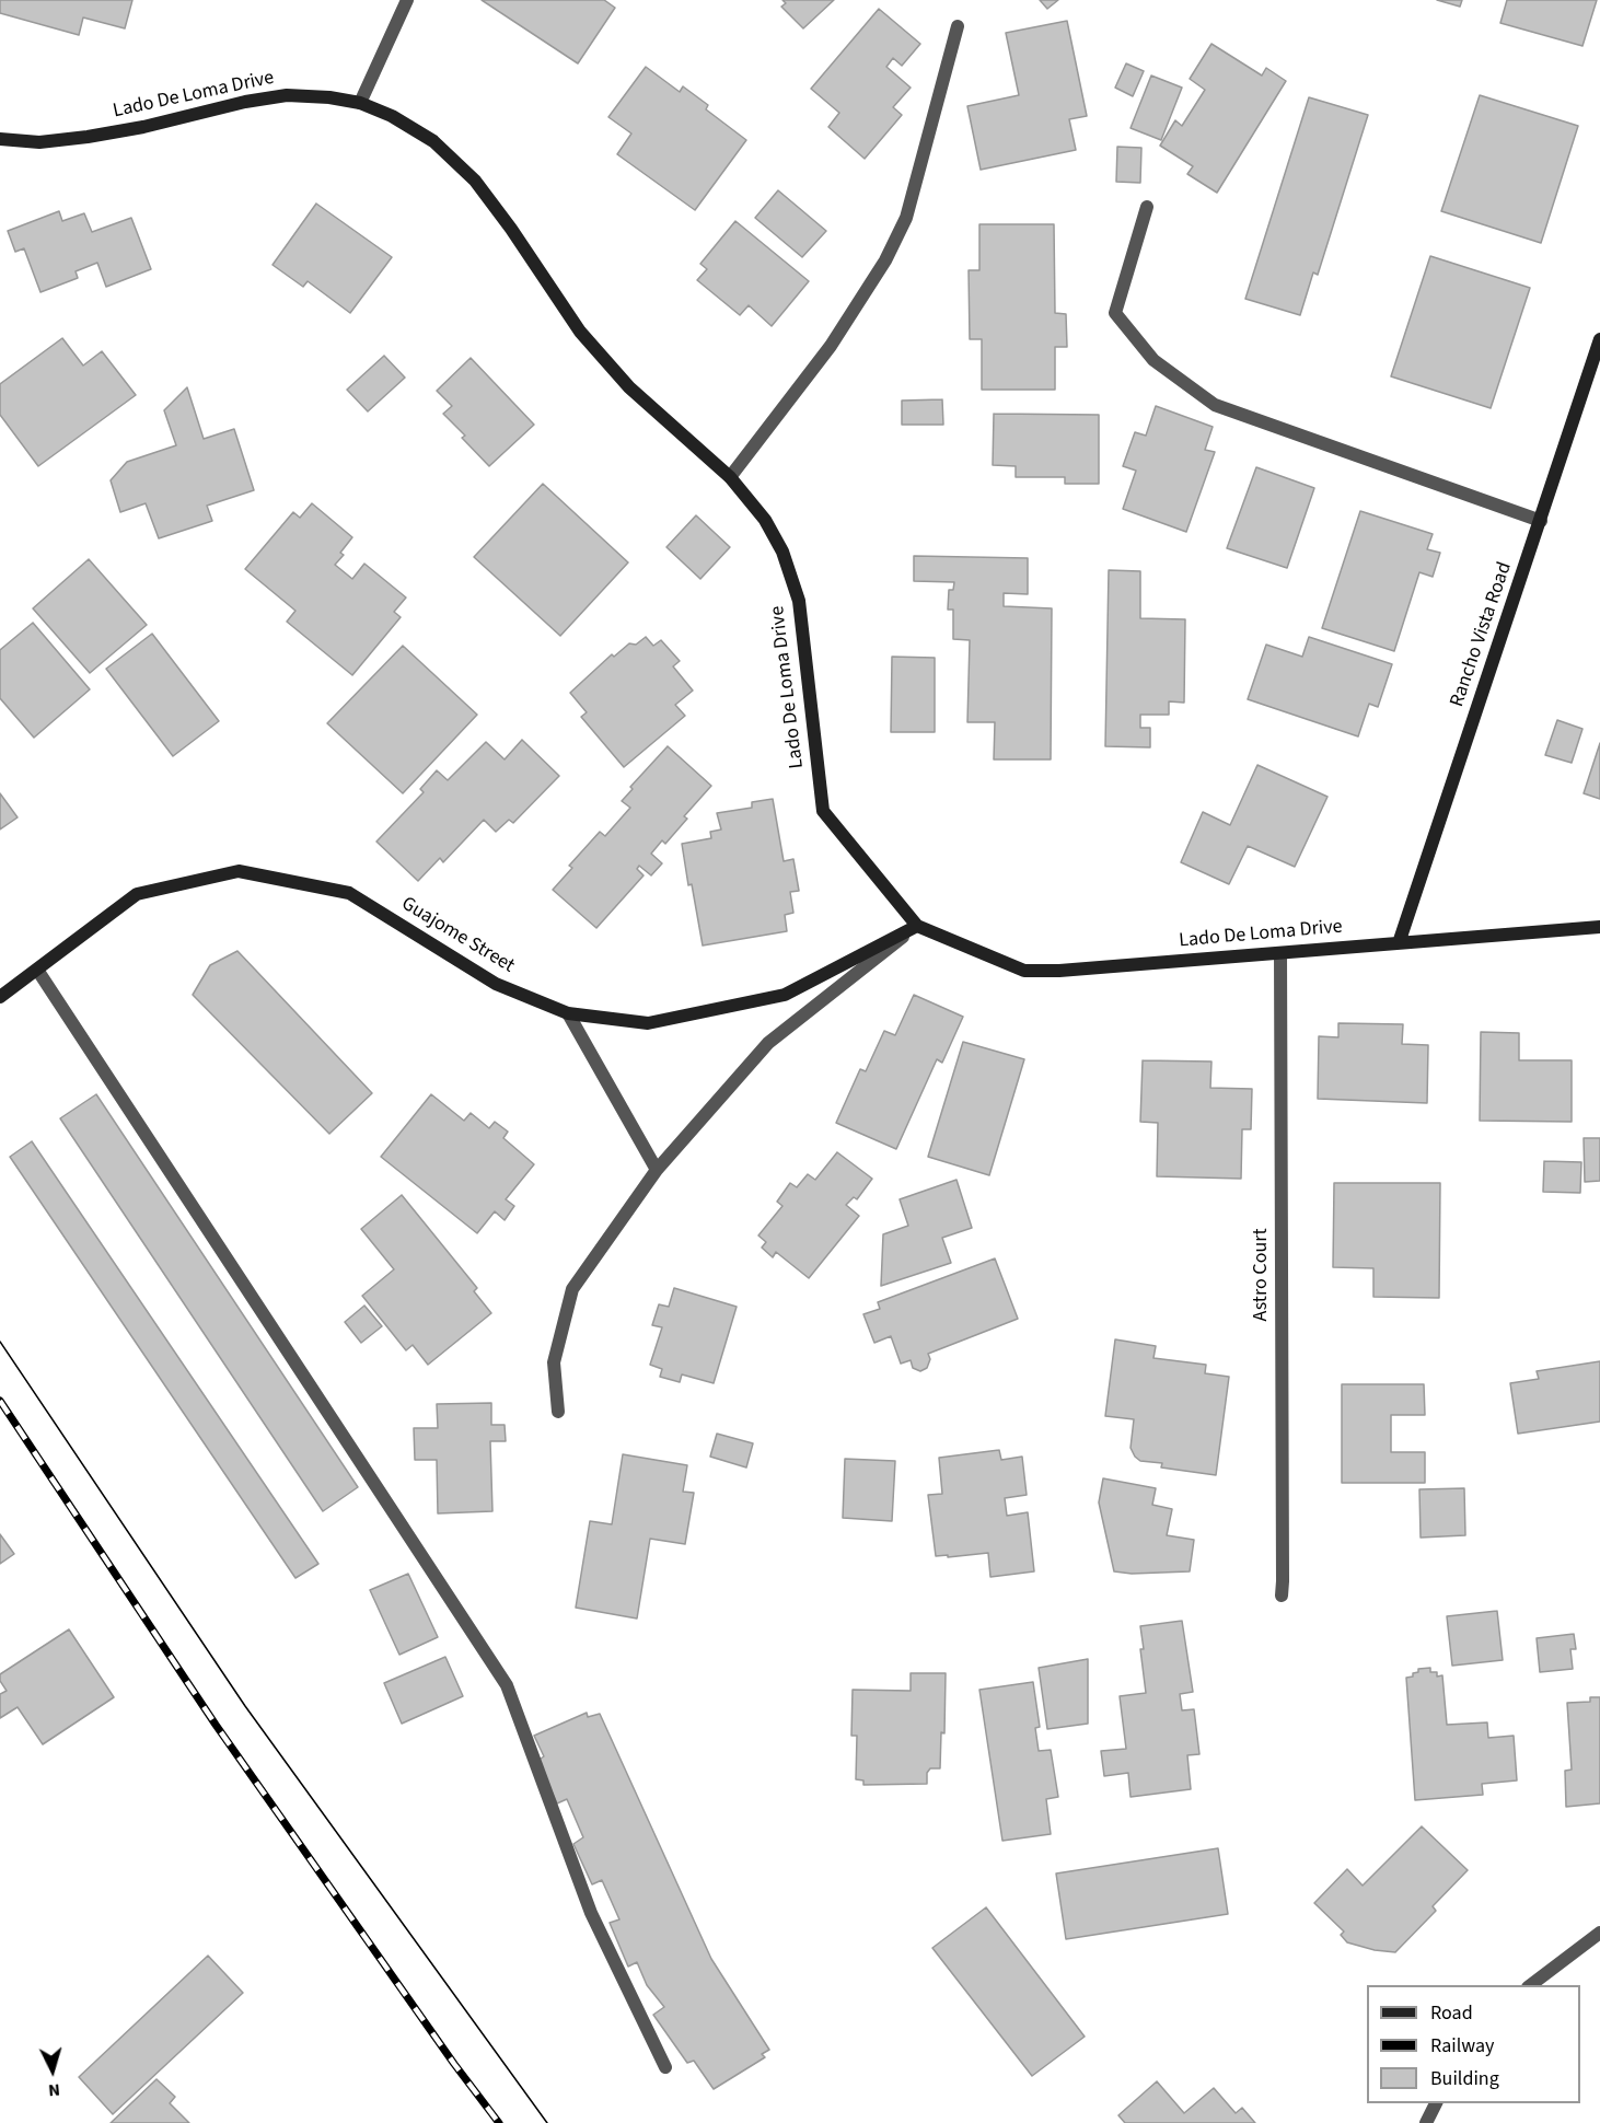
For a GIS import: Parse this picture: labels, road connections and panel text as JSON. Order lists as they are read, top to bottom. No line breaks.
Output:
{"streets":{"street":["Lado De Loma Drive","Rancho Vista Road","Guajome Street","Astro Court"]},"crossings":[["Lado De Loma Drive","Rancho Vista Road"],["Lado De Loma Drive","Guajome Street"],["Lado De Loma Drive","Astro Court"]],"legend":["Road","Railway","Building"],"north":"bottom"}
